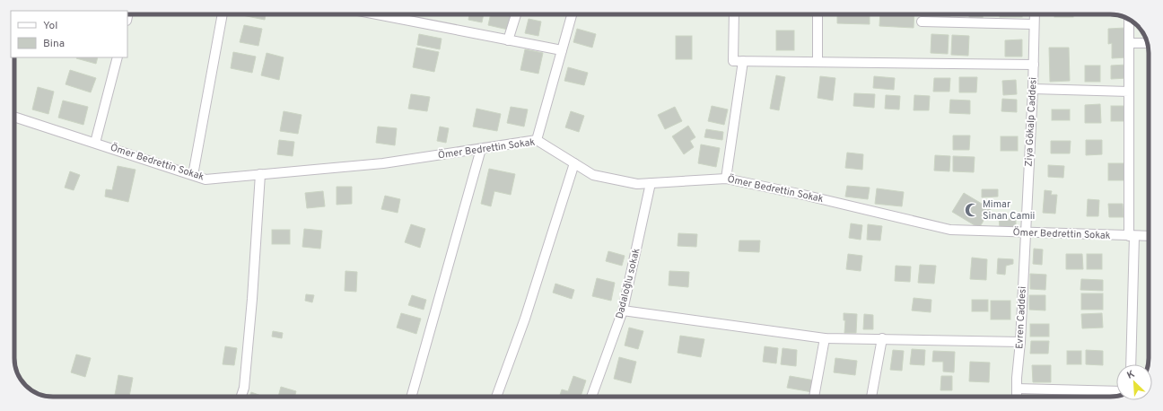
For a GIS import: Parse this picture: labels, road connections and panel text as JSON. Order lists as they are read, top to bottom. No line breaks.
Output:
{"streets":{"street":["Ziya Gökalp Caddesi","Ömer Bedrettin Sokak","Dadaloğlu sokak","Evren Caddesi"]},"crossings":[["Ziya Gökalp Caddesi","Ömer Bedrettin Sokak"],["Ziya Gökalp Caddesi","Evren Caddesi"],["Ömer Bedrettin Sokak","Dadaloğlu sokak"],["Ömer Bedrettin Sokak","Evren Caddesi"]],"places":{"mosque":["Mimar Sinan Camii"]},"legend":["Yol","Bina"],"north":"top left"}
